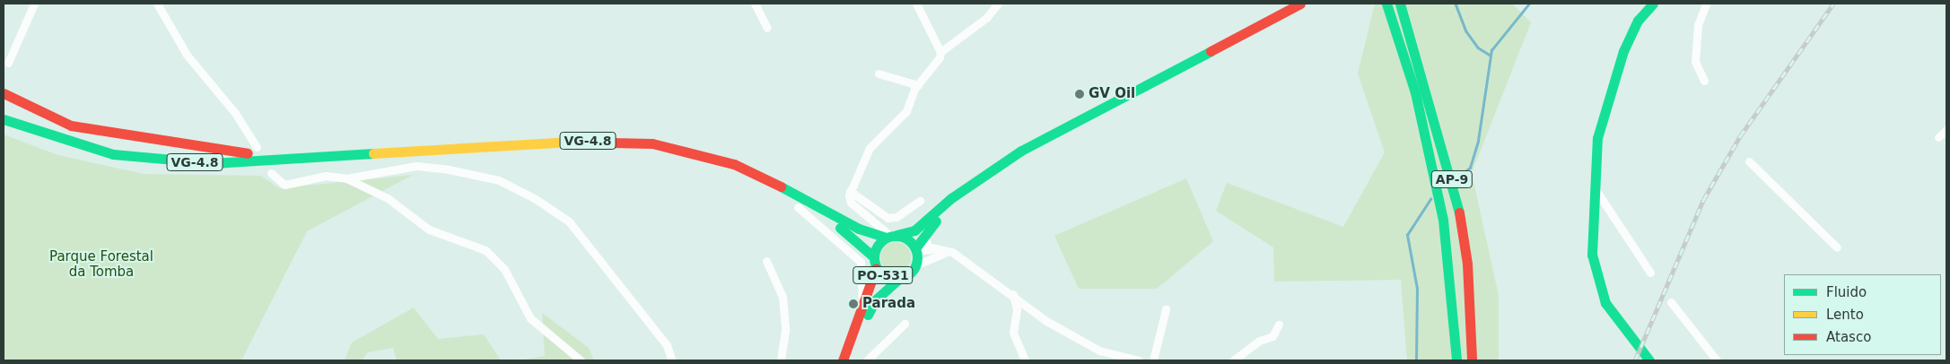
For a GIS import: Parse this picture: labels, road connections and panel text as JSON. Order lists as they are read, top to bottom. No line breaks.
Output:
{"streets":{"main road":["VG-4.8","AP-9","PO-531"]},"crossings":[["VG-4.8","PO-531"]],"parks":["Parque Forestal da Tomba"],"places":["GV Oil","Parada"],"legend":["Fluido","Lento","Atasco"]}
